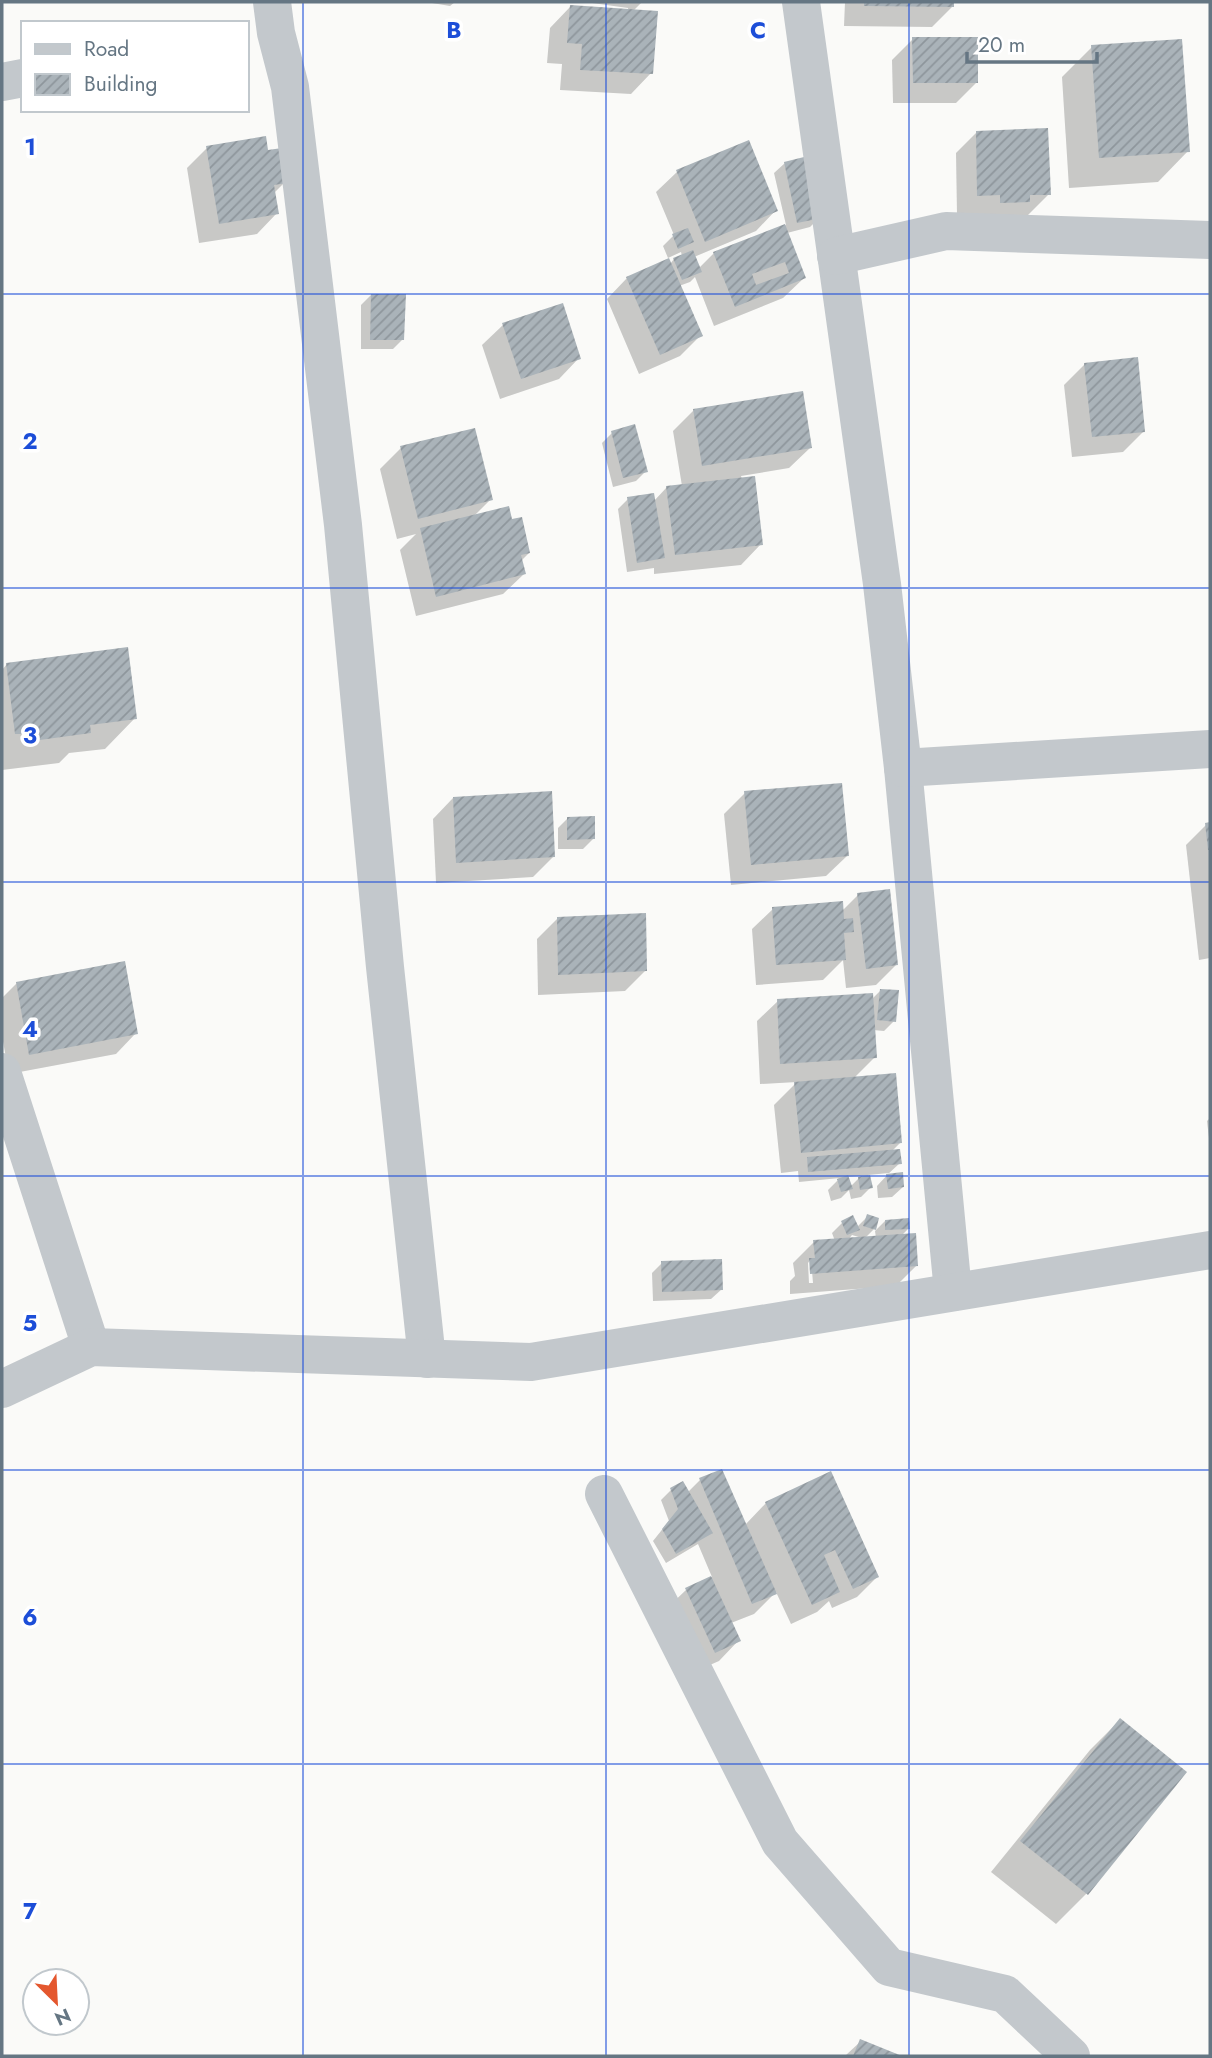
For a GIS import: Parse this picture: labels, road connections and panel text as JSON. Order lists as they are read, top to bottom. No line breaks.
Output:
{"legend":["Road","Building"],"scale_bar":"20 m","north":"bottom right","grid":{"columns":["B","C"],"rows":["1","2","3","4","5","6","7"]}}
